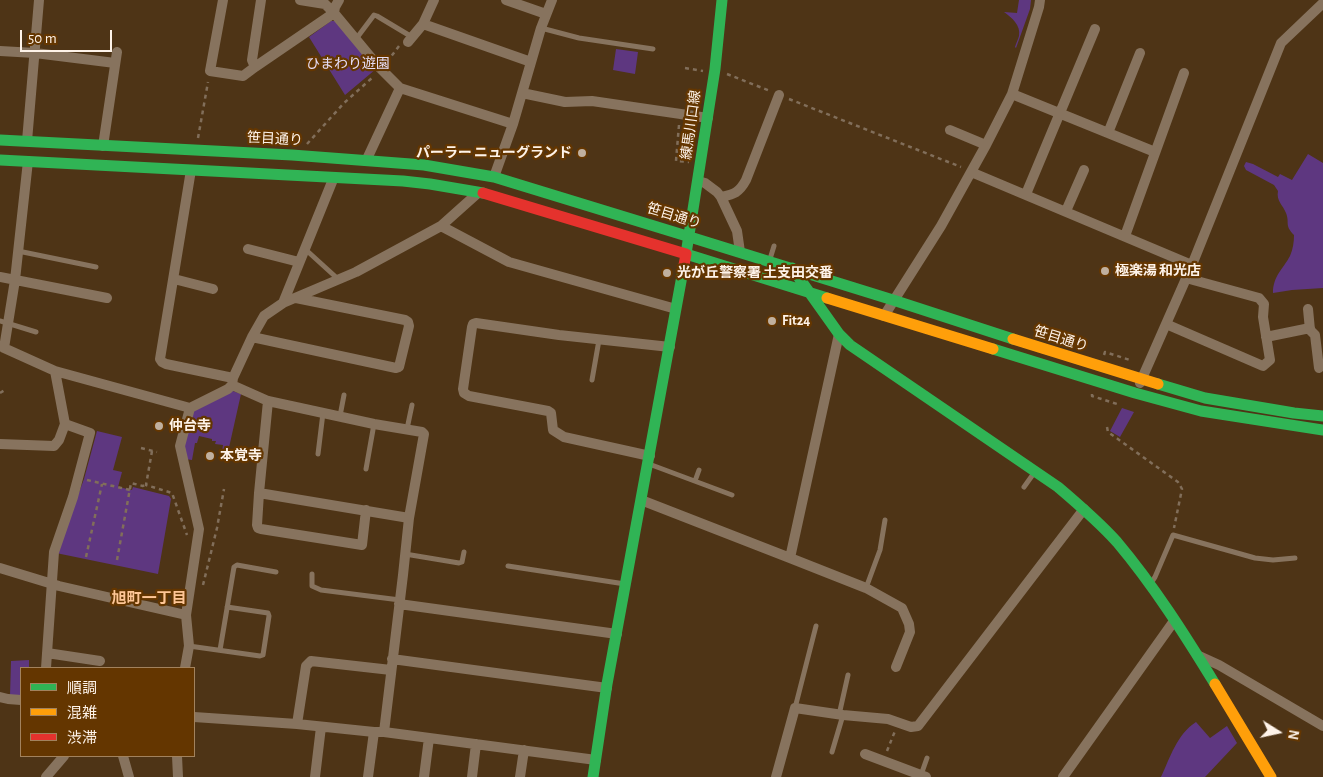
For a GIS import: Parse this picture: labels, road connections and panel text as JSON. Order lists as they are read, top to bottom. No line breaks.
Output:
{"streets":{"main road":["練馬川口線","笹目通り"]},"crossings":[["練馬川口線","笹目通り"]],"districts":["旭町一丁目"],"parks":["ひまわり遊園"],"places":["パーラー ニューグランド","極楽湯 和光店","光が丘警察署 土支田交番","Fit24","仲台寺","本覚寺"],"legend":["順調","混雑","渋滞"],"scale_bar":"50 m","north":"right"}
